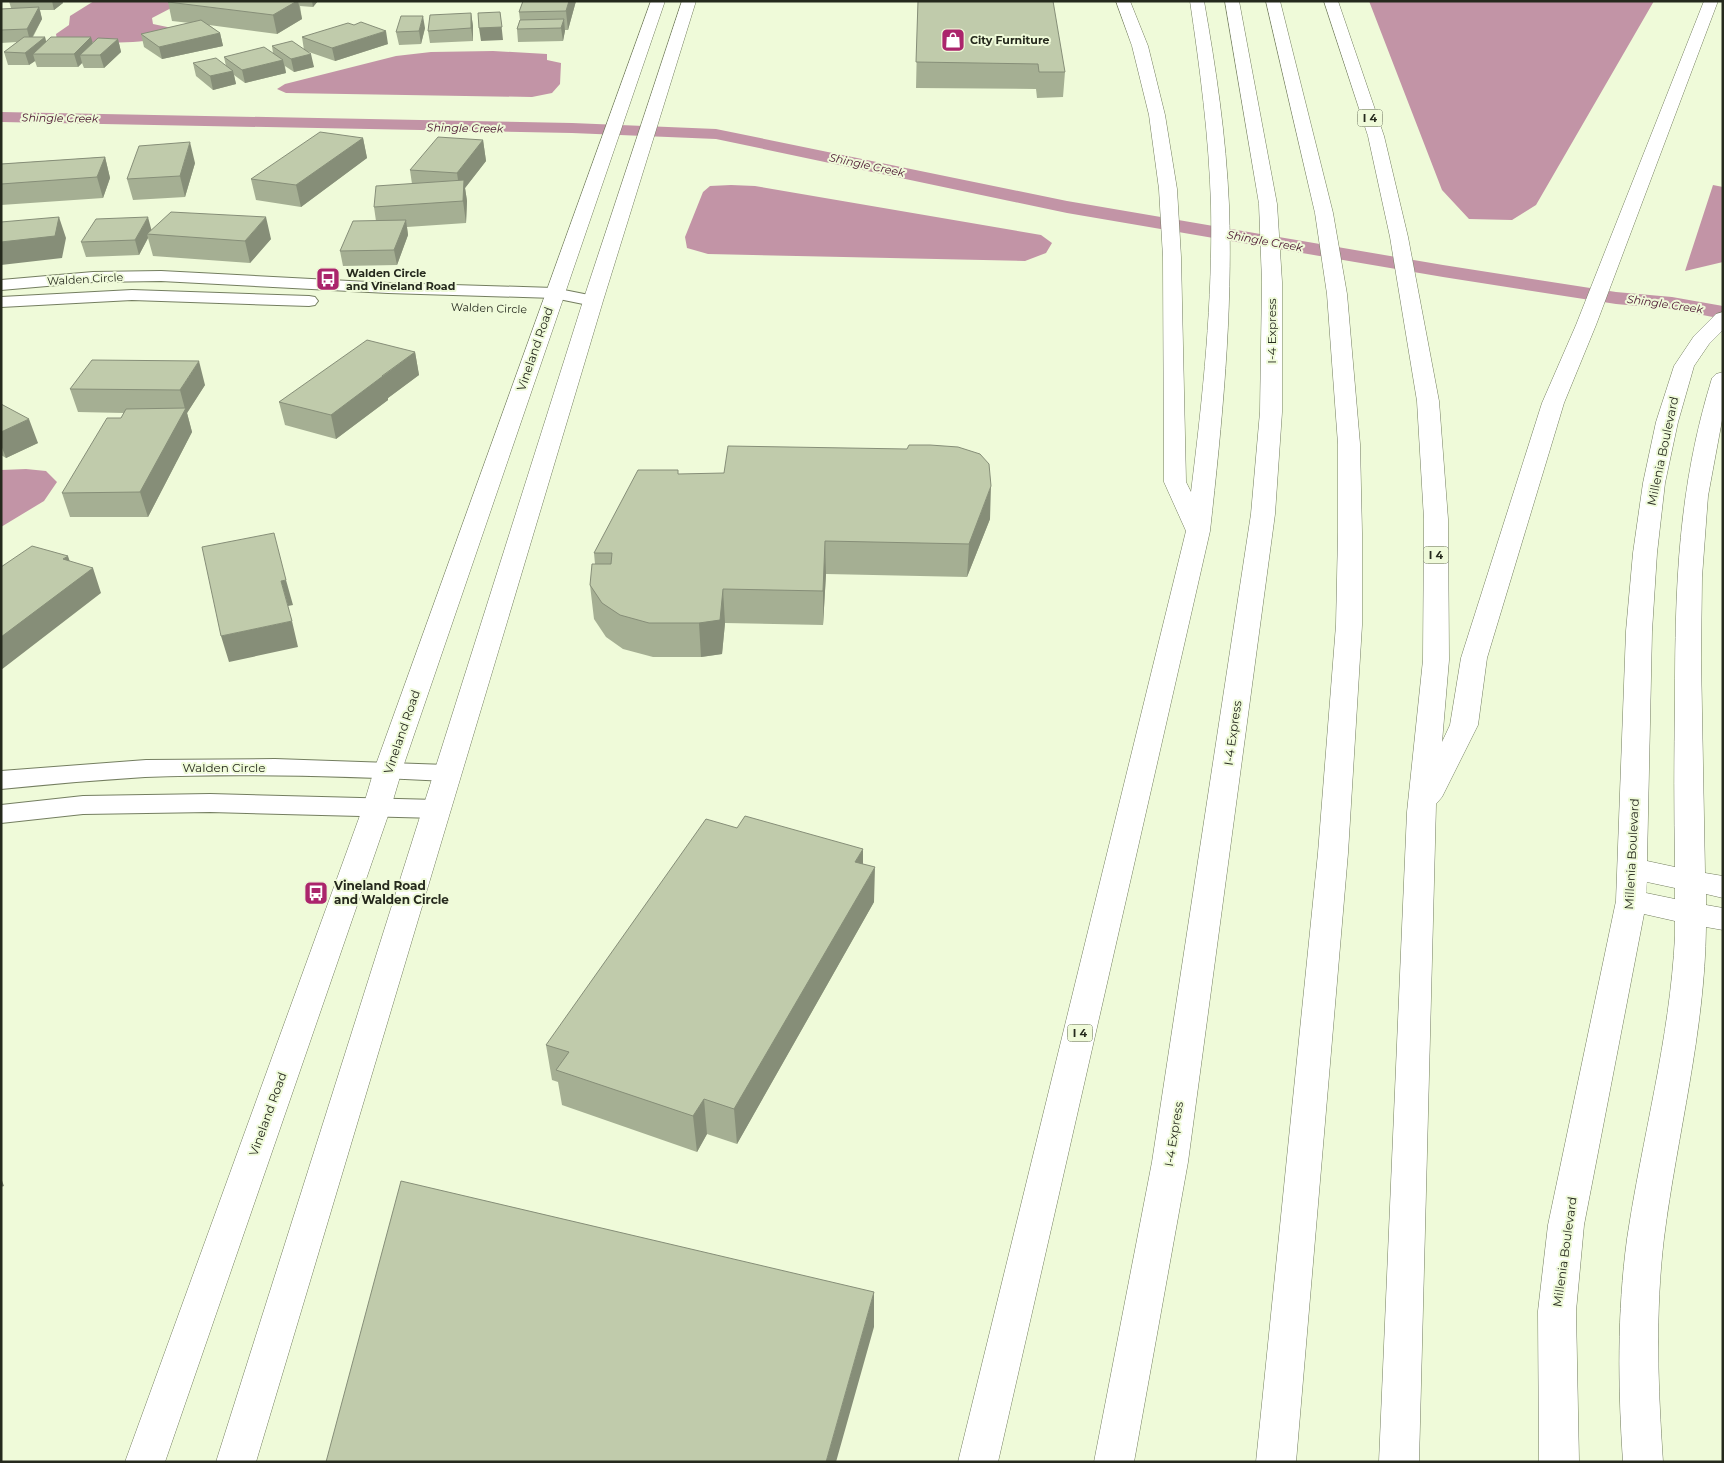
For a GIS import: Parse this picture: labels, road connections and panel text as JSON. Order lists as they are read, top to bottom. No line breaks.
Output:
{"streets":{"main road":["I 4","I-4 Express","Vineland Road","Millenia Boulevard"],"street":["Walden Circle"]},"crossings":[["Walden Circle","Vineland Road"]],"water":["Shingle Creek"],"places":{"shop":["City Furniture"],"bus stop":["Walden Circle and Vineland Road","Vineland Road and Walden Circle"]}}
